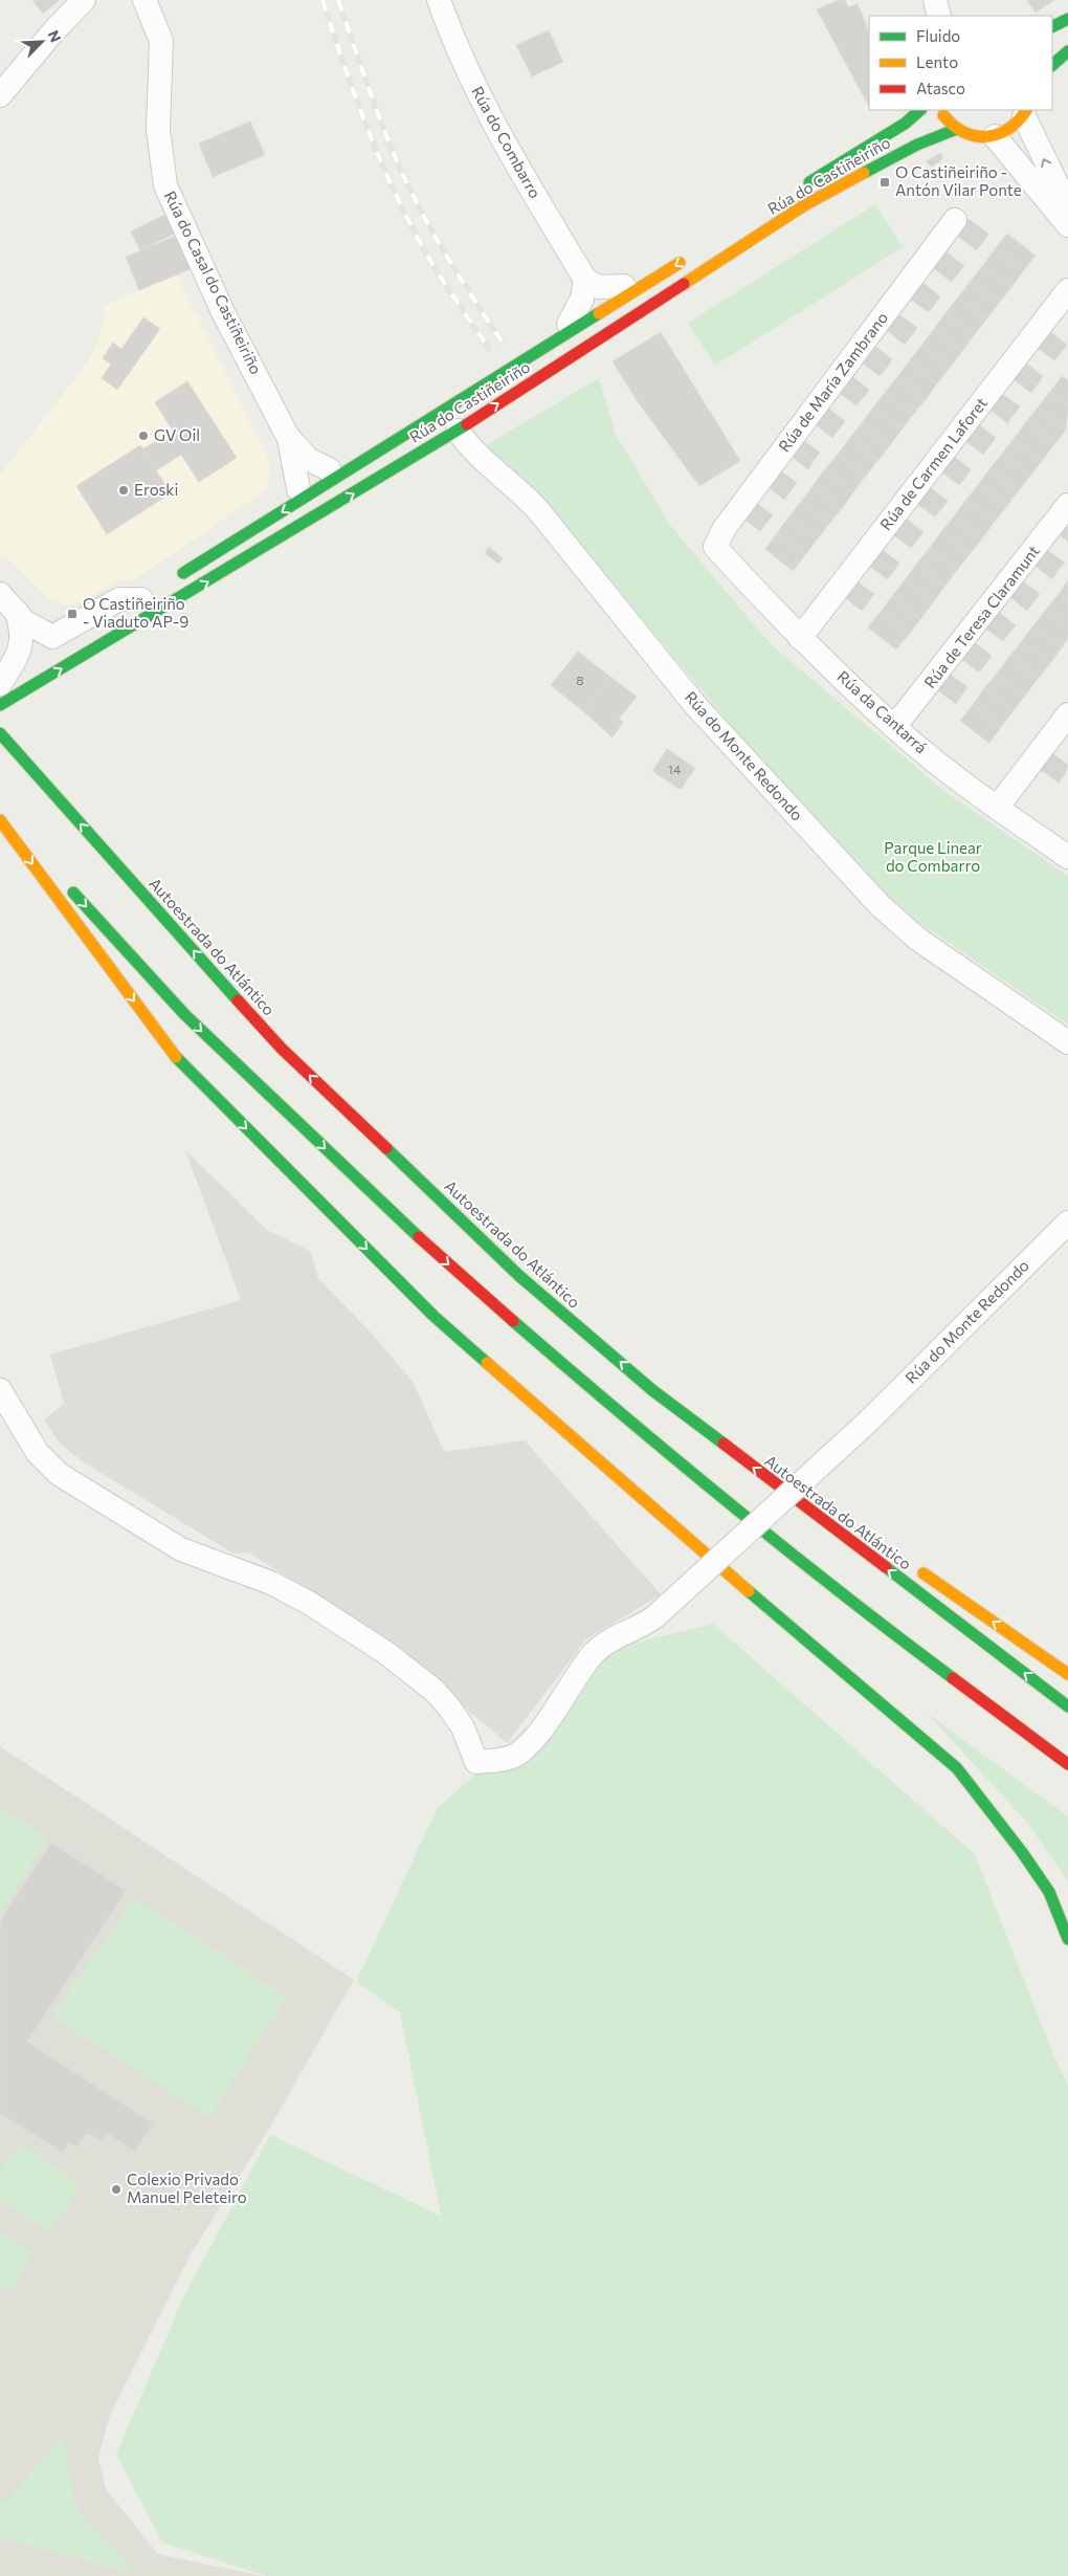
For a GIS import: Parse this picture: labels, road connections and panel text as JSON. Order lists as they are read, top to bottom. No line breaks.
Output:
{"streets":{"main road":["Rúa do Castiñeiriño","Autoestrada do Atlántico"],"street":["Rúa do Combarro","Rúa do Casal do Castiñeiriño","Rúa de María Zambrano","Rúa de Carmen Laforet","Rúa de Teresa Claramunt","Rúa da Cantarrá","Rúa do Monte Redondo"]},"crossings":[["Rúa do Castiñeiriño","Rúa do Monte Redondo"],["Rúa de María Zambrano","Rúa da Cantarrá"],["Rúa de Carmen Laforet","Rúa da Cantarrá"],["Rúa de Teresa Claramunt","Rúa da Cantarrá"]],"parks":["Parque Linear do Combarro"],"places":{"transit":["O Castiñeiriño - Antón Vilar Ponte","O Castiñeiriño - Viaduto AP-9"],"other":["GV Oil","Eroski","Colexio Privado Manuel Peleteiro"]},"house_numbers":["8","14"],"legend":["Fluido","Lento","Atasco"],"north":"top right"}
